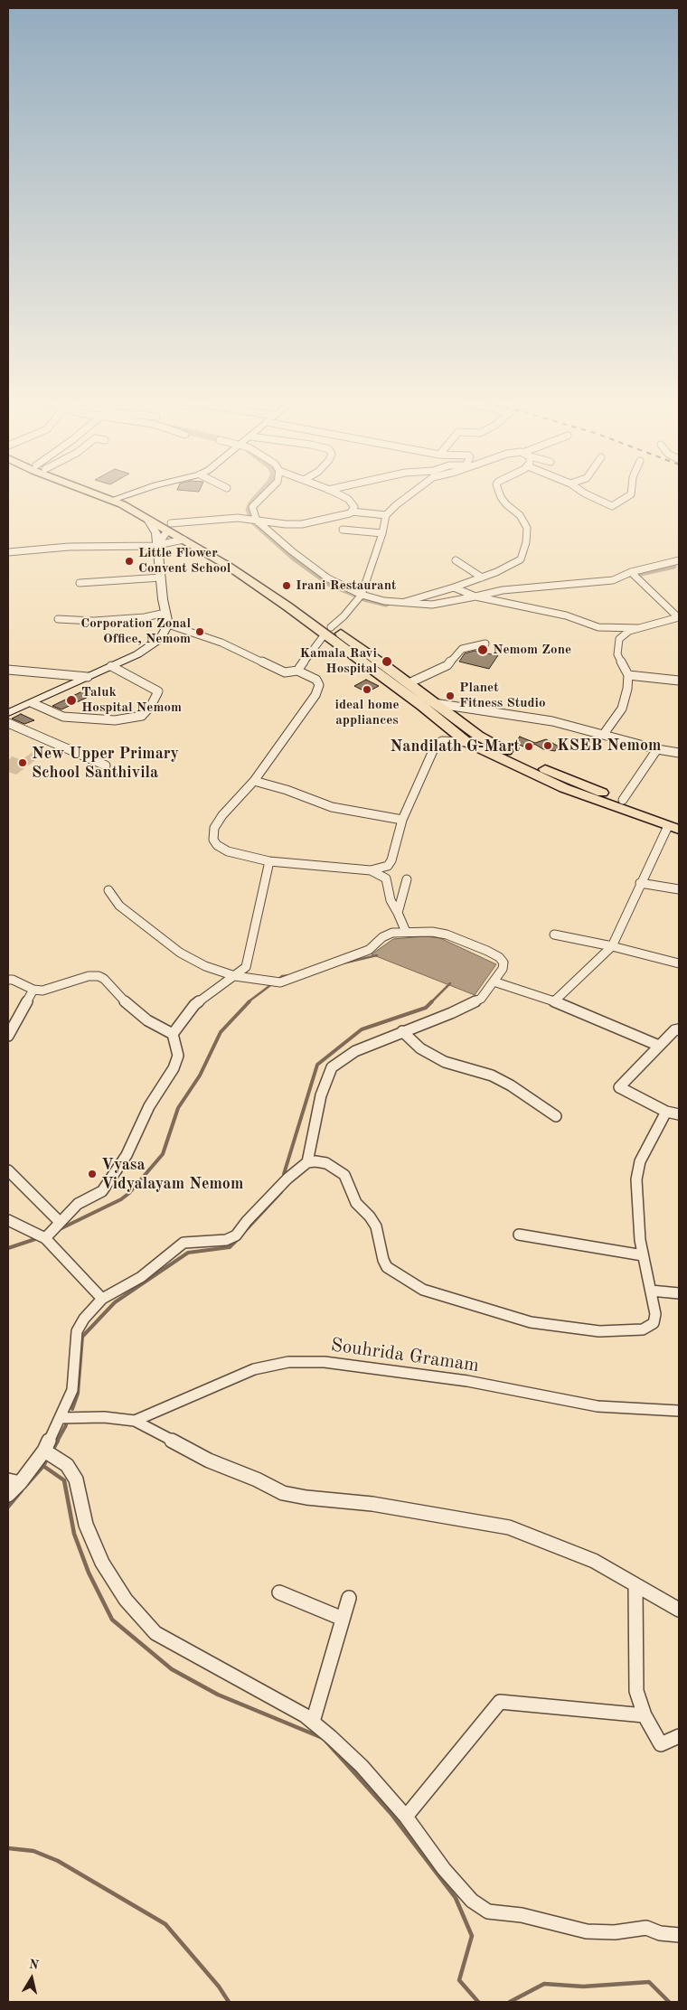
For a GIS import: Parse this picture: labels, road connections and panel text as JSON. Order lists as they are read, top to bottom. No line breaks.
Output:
{"streets":{"street":["Souhrida Gramam"]},"places":["Little Flower Convent School","Irani Restaurant","Corporation Zonal Office, Nemom","Nemom Zone","Kamala Ravi Hospital","ideal home appliances","Planet Fitness Studio","Taluk Hospital Nemom","KSEB Nemom","Nandilath G-Mart","New Upper Primary School Santhivila","Vyasa Vidyalayam Nemom"],"north":"top"}
